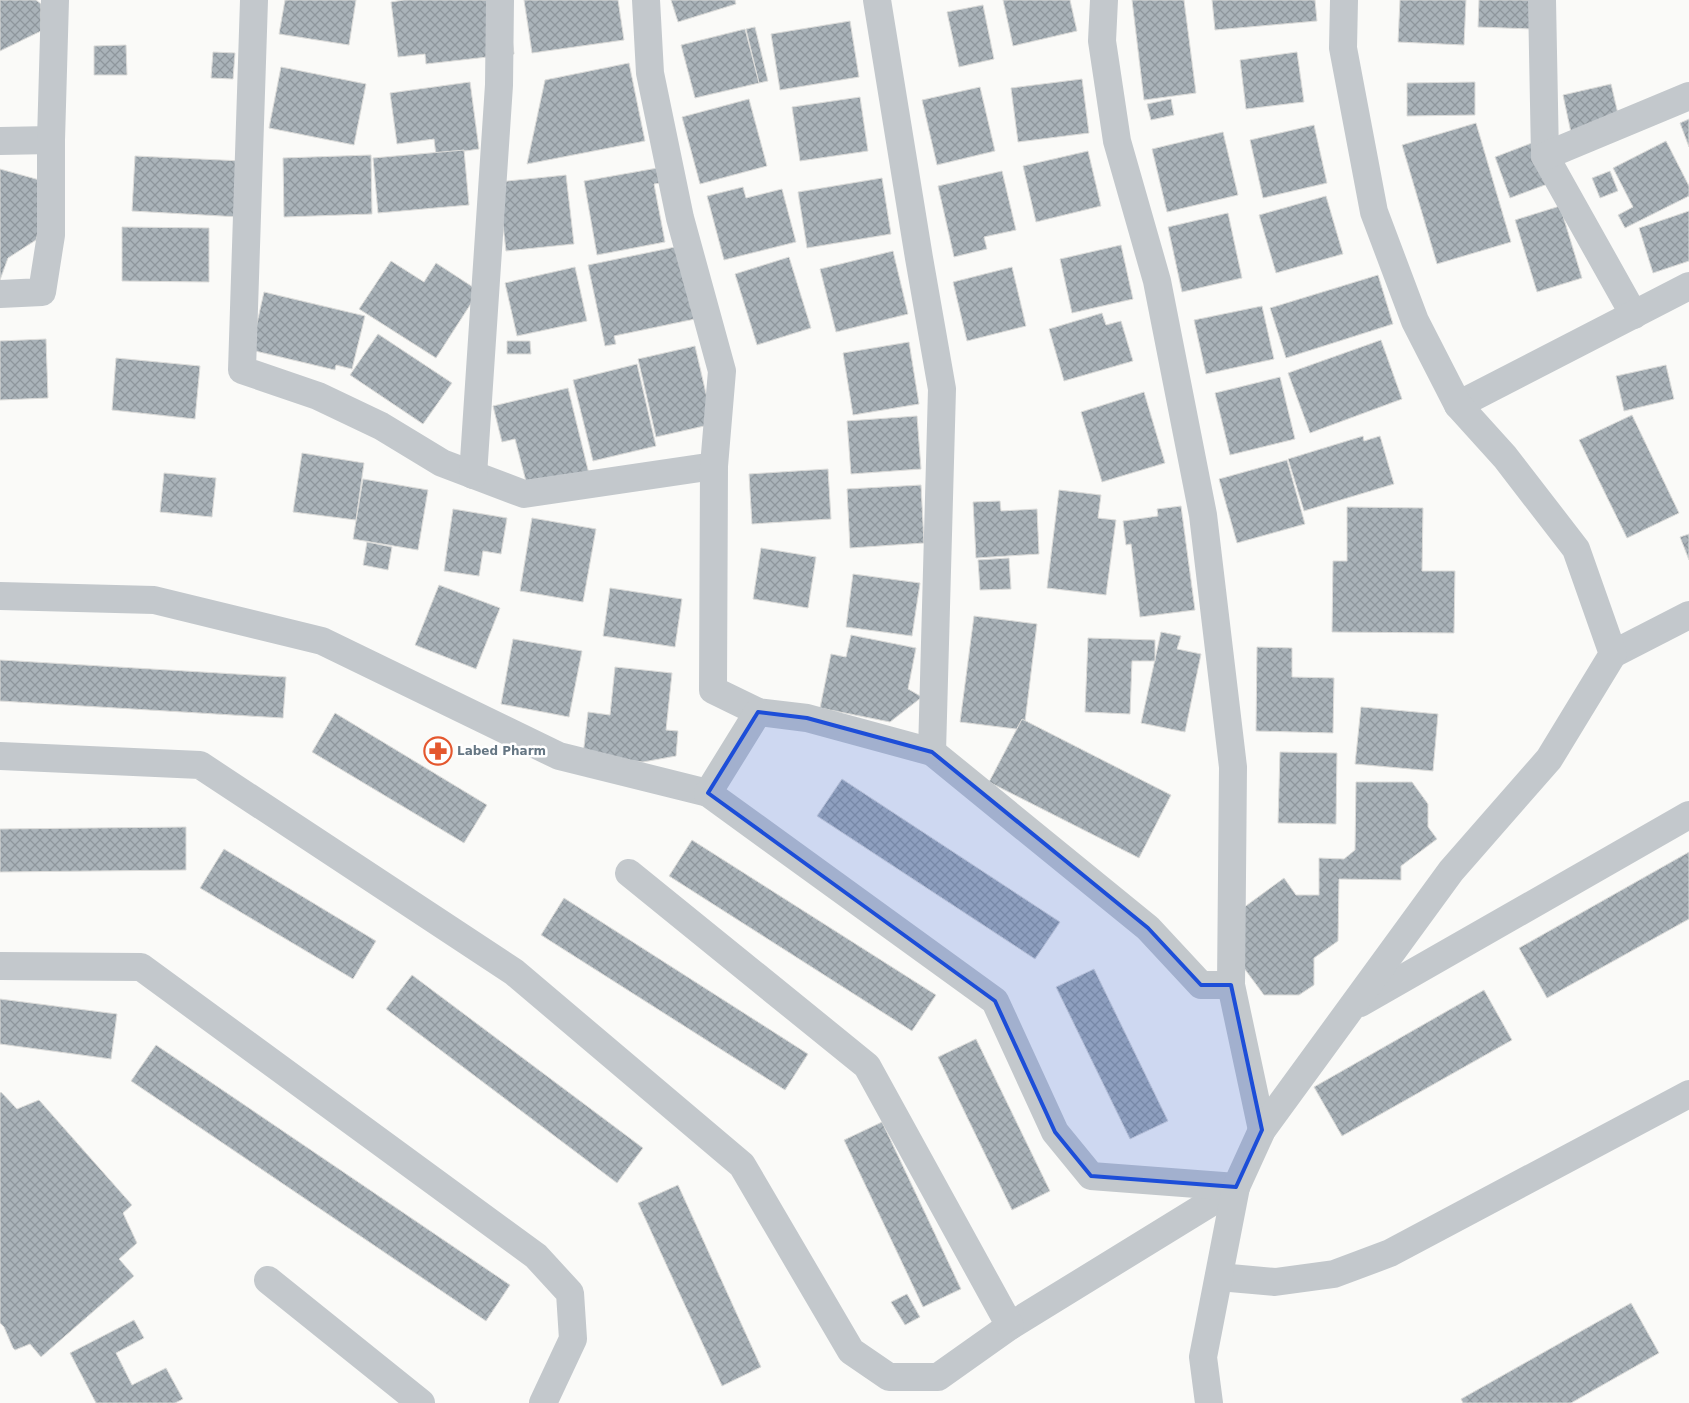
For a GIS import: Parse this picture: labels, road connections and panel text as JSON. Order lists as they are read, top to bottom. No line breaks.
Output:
{"places":{"pharmacy":["Labed Pharm"]}}
